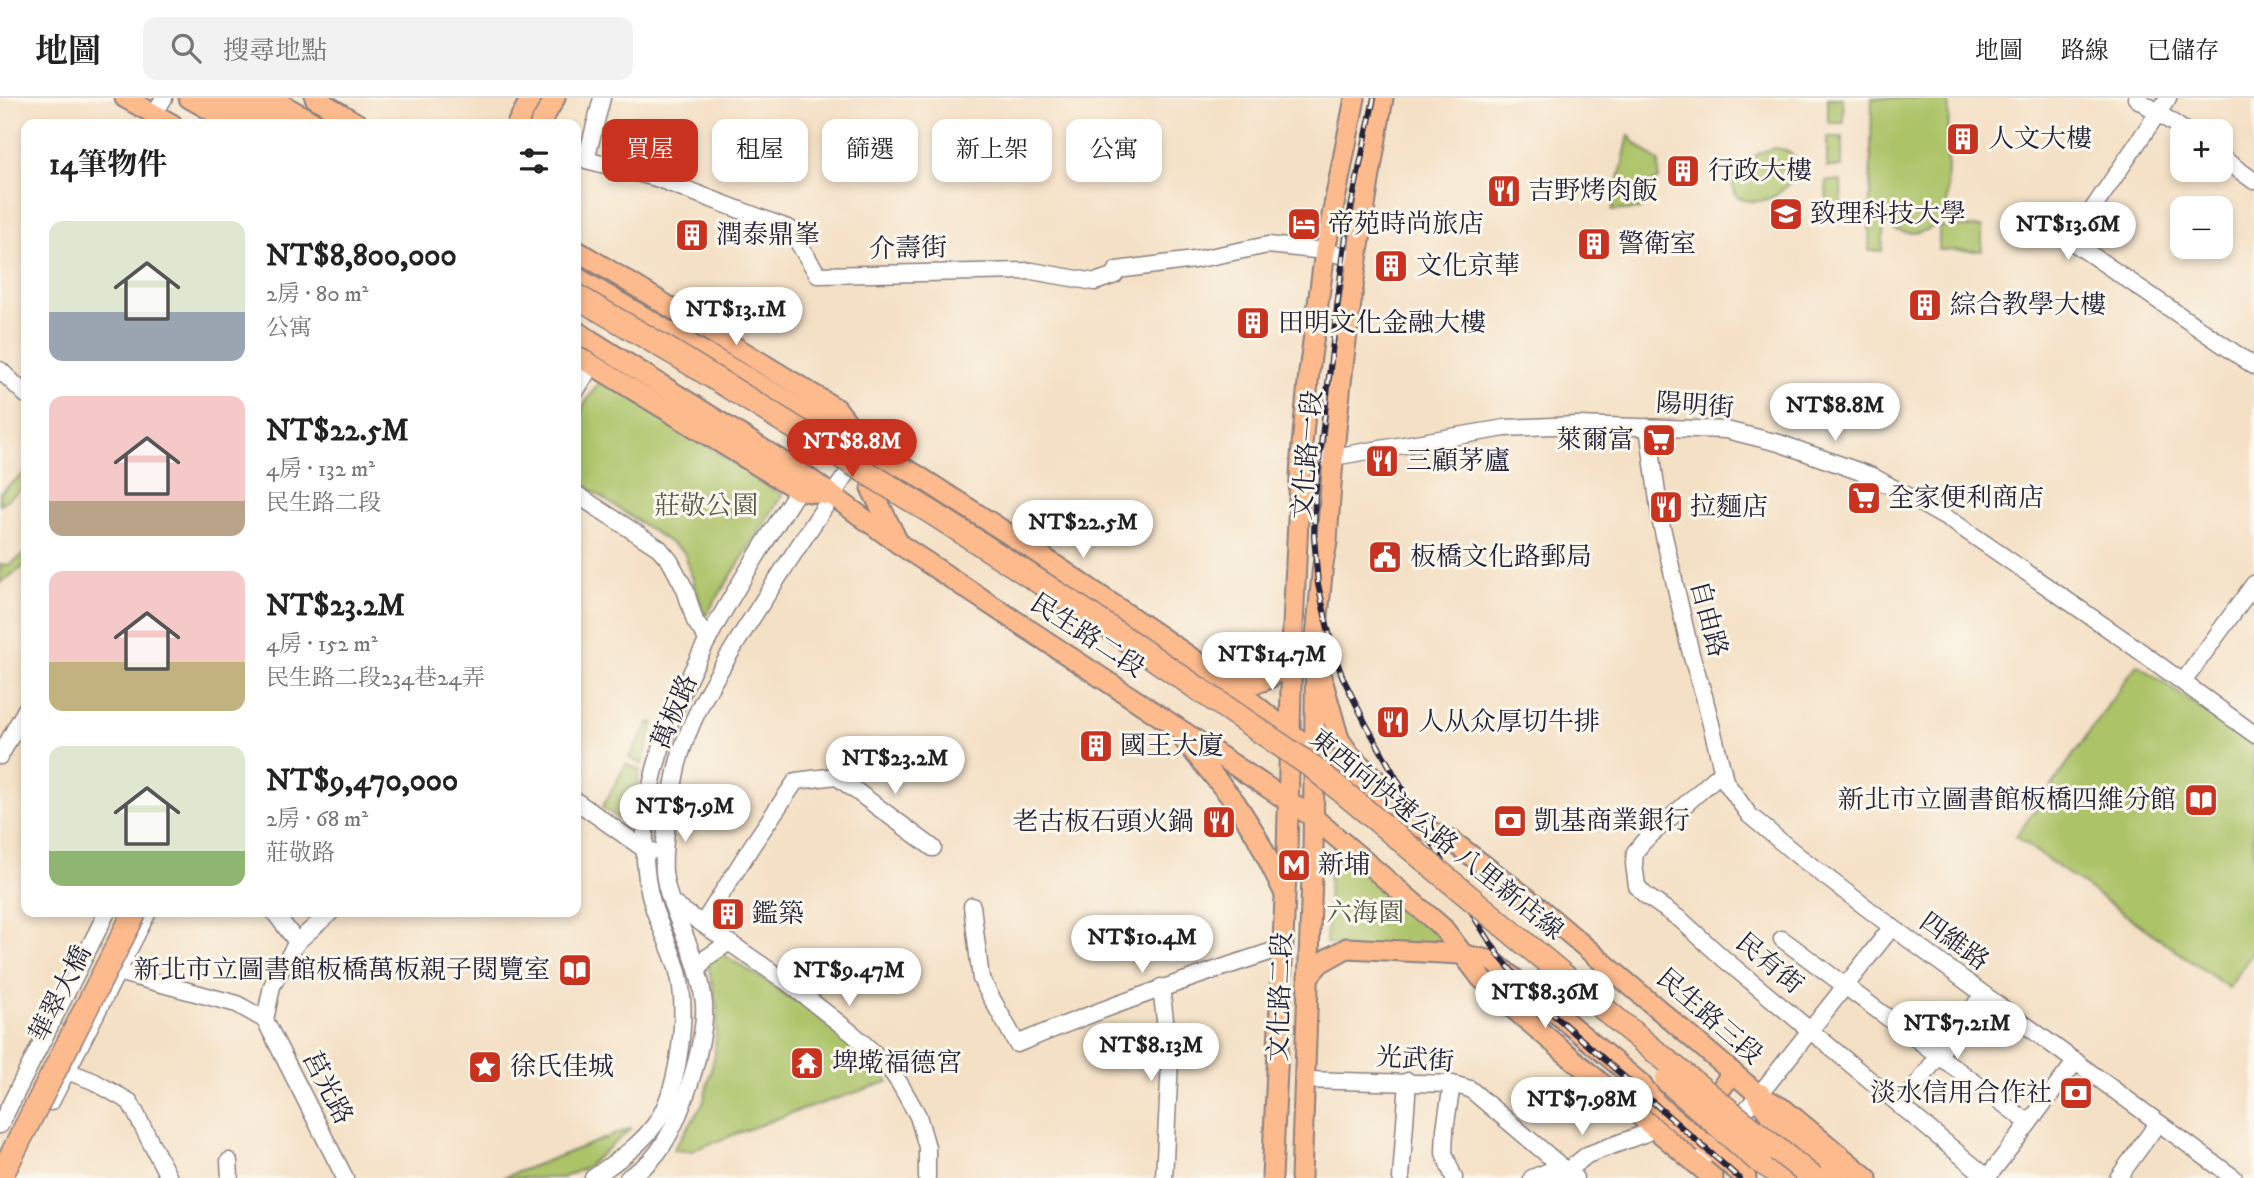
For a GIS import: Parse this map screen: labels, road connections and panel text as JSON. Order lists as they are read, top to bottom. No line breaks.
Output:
{"streets":{"highway":["東西向快速公路 八里新店線","華翠大橋"],"main road":["文化路一段","民生路二段","文化路二段","民生路三段"],"street":["介壽街","陽明街","自由路","萬板路","四維路","民有街","光武街","莒光路"]},"crossings":[["介壽街","文化路一段"],["陽明街","文化路一段"],["陽明街","自由路"],["文化路一段","民生路二段"],["文化路一段","文化路二段"],["文化路一段","民生路三段"],["自由路","四維路"],["自由路","民有街"],["民生路二段","萬板路"],["民生路二段","文化路二段"],["民生路二段","民生路三段"],["文化路二段","光武街"]],"parks":["莊敬公園","六海園"],"places":{"building":["人文大樓","行政大樓","潤泰鼎峯","警衛室","文化京華","綜合教學大樓","田明文化金融大樓","國王大廈","鑑築"],"restaurant":["吉野烤肉飯","三顧茅廬","拉麵店","人从众厚切牛排","老古板石頭火鍋"],"school or university":["致理科技大學"],"hotel":["帝苑時尚旅店"],"supermarket":["萊爾富","全家便利商店"],"public building":["板橋文化路郵局"],"library":["新北市立圖書館板橋四維分館","新北市立圖書館板橋萬板親子閱覽室"],"bank":["凱基商業銀行","淡水信用合作社"],"metro station":["新埔"],"temple":["埤墘福德宮"],"place":["徐氏佳城"]},"page":{"header":"地圖","search":"搜尋地點","nav":["地圖","路線","已儲存"],"map_buttons":["+","−"],"chip":["買屋","租屋","篩選","新上架","公寓"],"heading":"14筆物件","price":["NT$13.6M","NT$13.1M","NT$8.8M","NT$8.8M","NT$22.5M","NT$14.7M","NT$23.2M","NT$7.9M","NT$10.4M","NT$9.47M","NT$8.36M","NT$7.21M","NT$8.13M","NT$7.98M"],"list":[{"name":"NT$8,800,000","note":"2房 · 80 m² · 公寓"},{"name":"NT$22.5M","note":"4房 · 132 m² · 民生路二段"},{"name":"NT$23.2M","note":"4房 · 152 m² · 民生路二段234巷24弄"},{"name":"NT$9,470,000","note":"2房 · 68 m² · 莊敬路"}]}}
